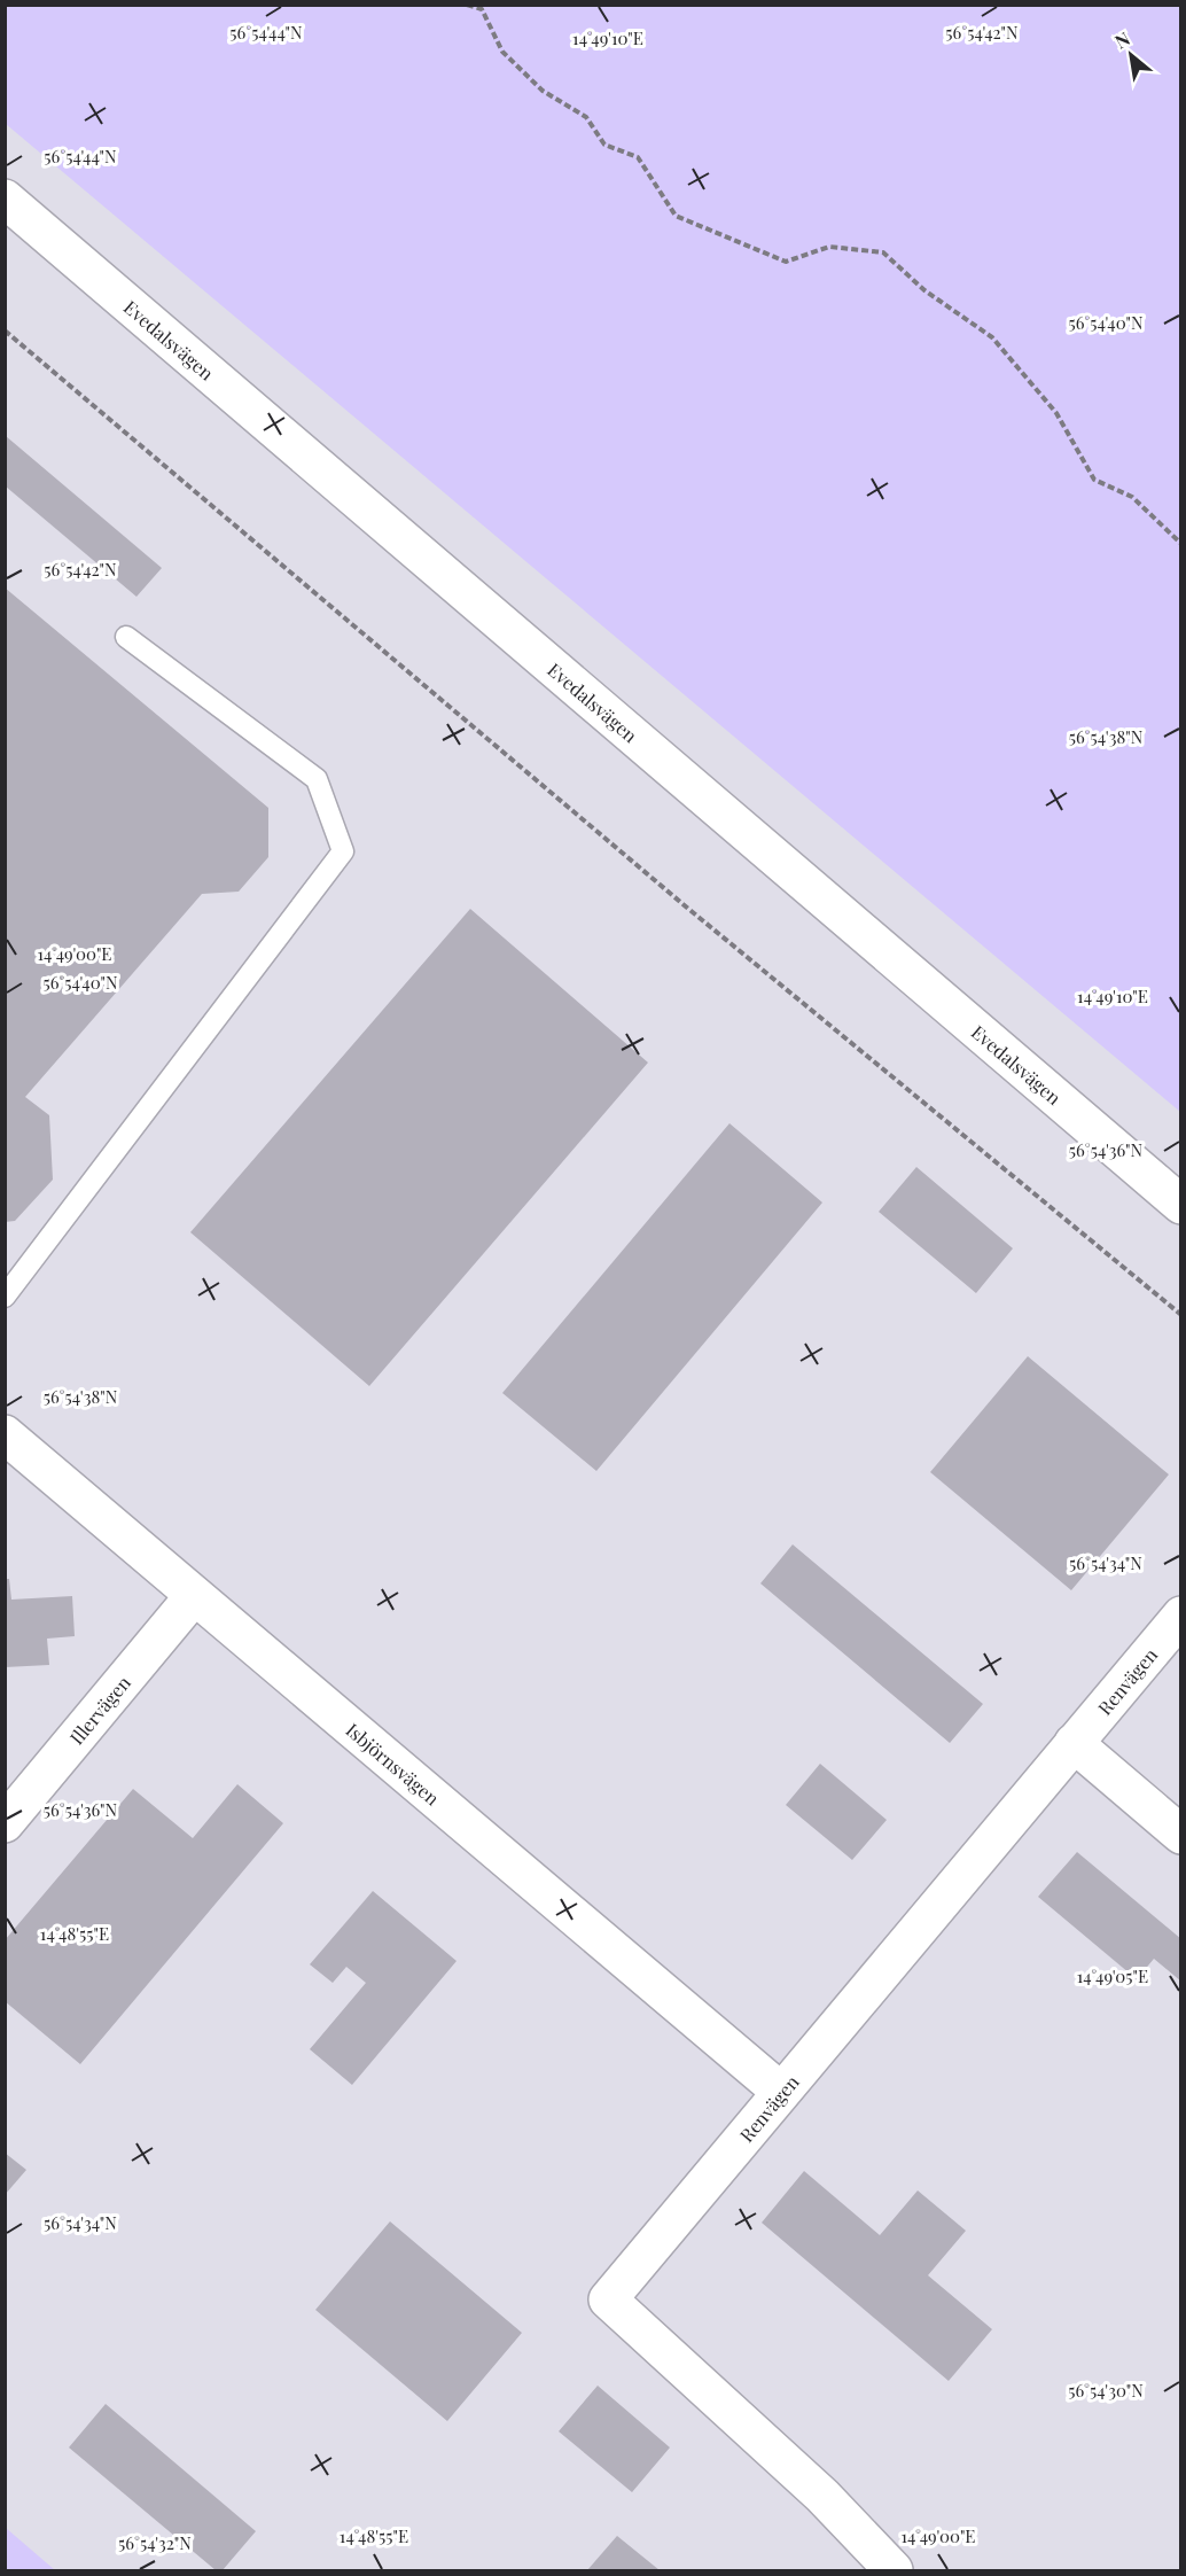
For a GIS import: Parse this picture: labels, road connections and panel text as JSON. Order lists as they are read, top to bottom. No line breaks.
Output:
{"streets":{"street":["Evedalsvägen","Renvägen","Illervägen","Isbjörnsvägen"]},"crossings":[["Renvägen","Isbjörnsvägen"],["Illervägen","Isbjörnsvägen"]],"north":"top left","coordinates":["56°54'44\"N","56°54'42\"N","14°49'10\"E","56°54'40\"N","56°54'38\"N","14°49'00\"E","56°54'36\"N","56°54'34\"N","14°48'55\"E","14°49'05\"E","56°54'30\"N","56°54'32\"N"]}
